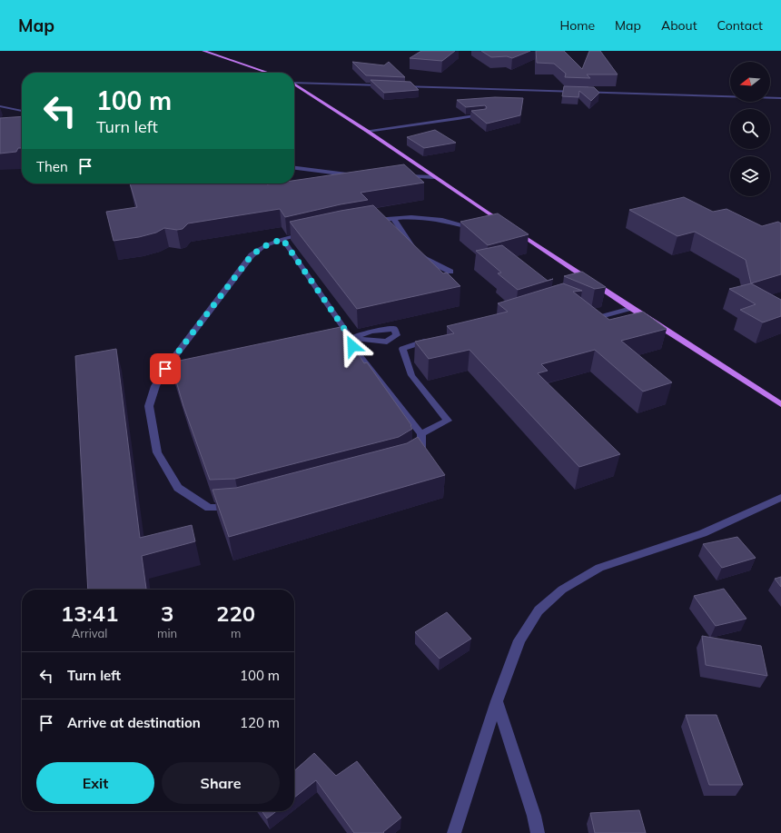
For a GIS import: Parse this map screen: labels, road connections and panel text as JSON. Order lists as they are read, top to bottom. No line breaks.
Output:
{"north":"left","page":{"header":"Map","nav":["Home","Map","About","Contact"],"turn":["100 m","Turn left"],"then":"Then","eta":["13:41","Arrival","3","min","220","m"],"list":[{"name":"Turn left","value":"100 m"},{"name":"Arrive at destination","value":"120 m"}],"buttons":["Exit","Share"]}}
